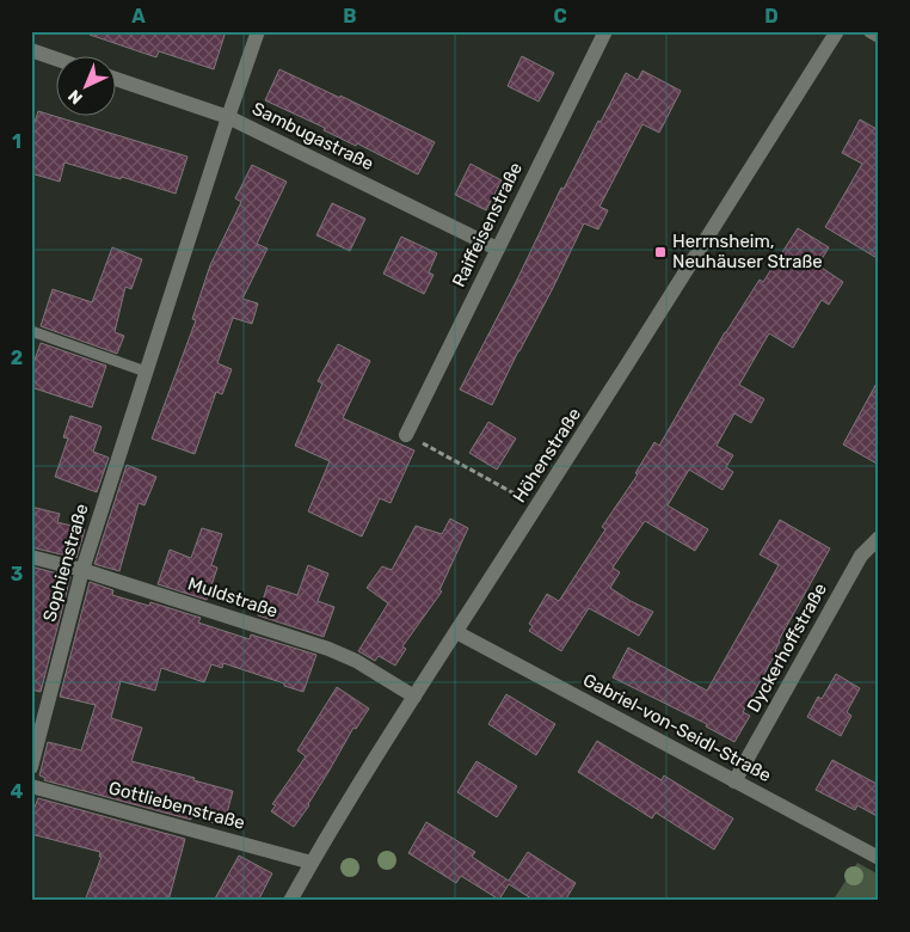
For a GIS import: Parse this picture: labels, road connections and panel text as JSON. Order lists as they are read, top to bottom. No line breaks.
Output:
{"streets":{"street":["Sambugastraße","Raiffeisenstraße","Höhenstraße","Sophienstraße","Muldstraße","Dyckerhoffstraße","Gabriel-von-Seidl-Straße","Gottliebenstraße"]},"crossings":[["Sambugastraße","Raiffeisenstraße"],["Sambugastraße","Sophienstraße"],["Höhenstraße","Muldstraße"],["Höhenstraße","Gabriel-von-Seidl-Straße"],["Höhenstraße","Gottliebenstraße"],["Sophienstraße","Muldstraße"],["Dyckerhoffstraße","Gabriel-von-Seidl-Straße"]],"places":{"transit":["Herrnsheim, Neuhäuser Straße"]},"north":"bottom left","grid":{"columns":["A","B","C","D"],"rows":["1","2","3","4"]}}
